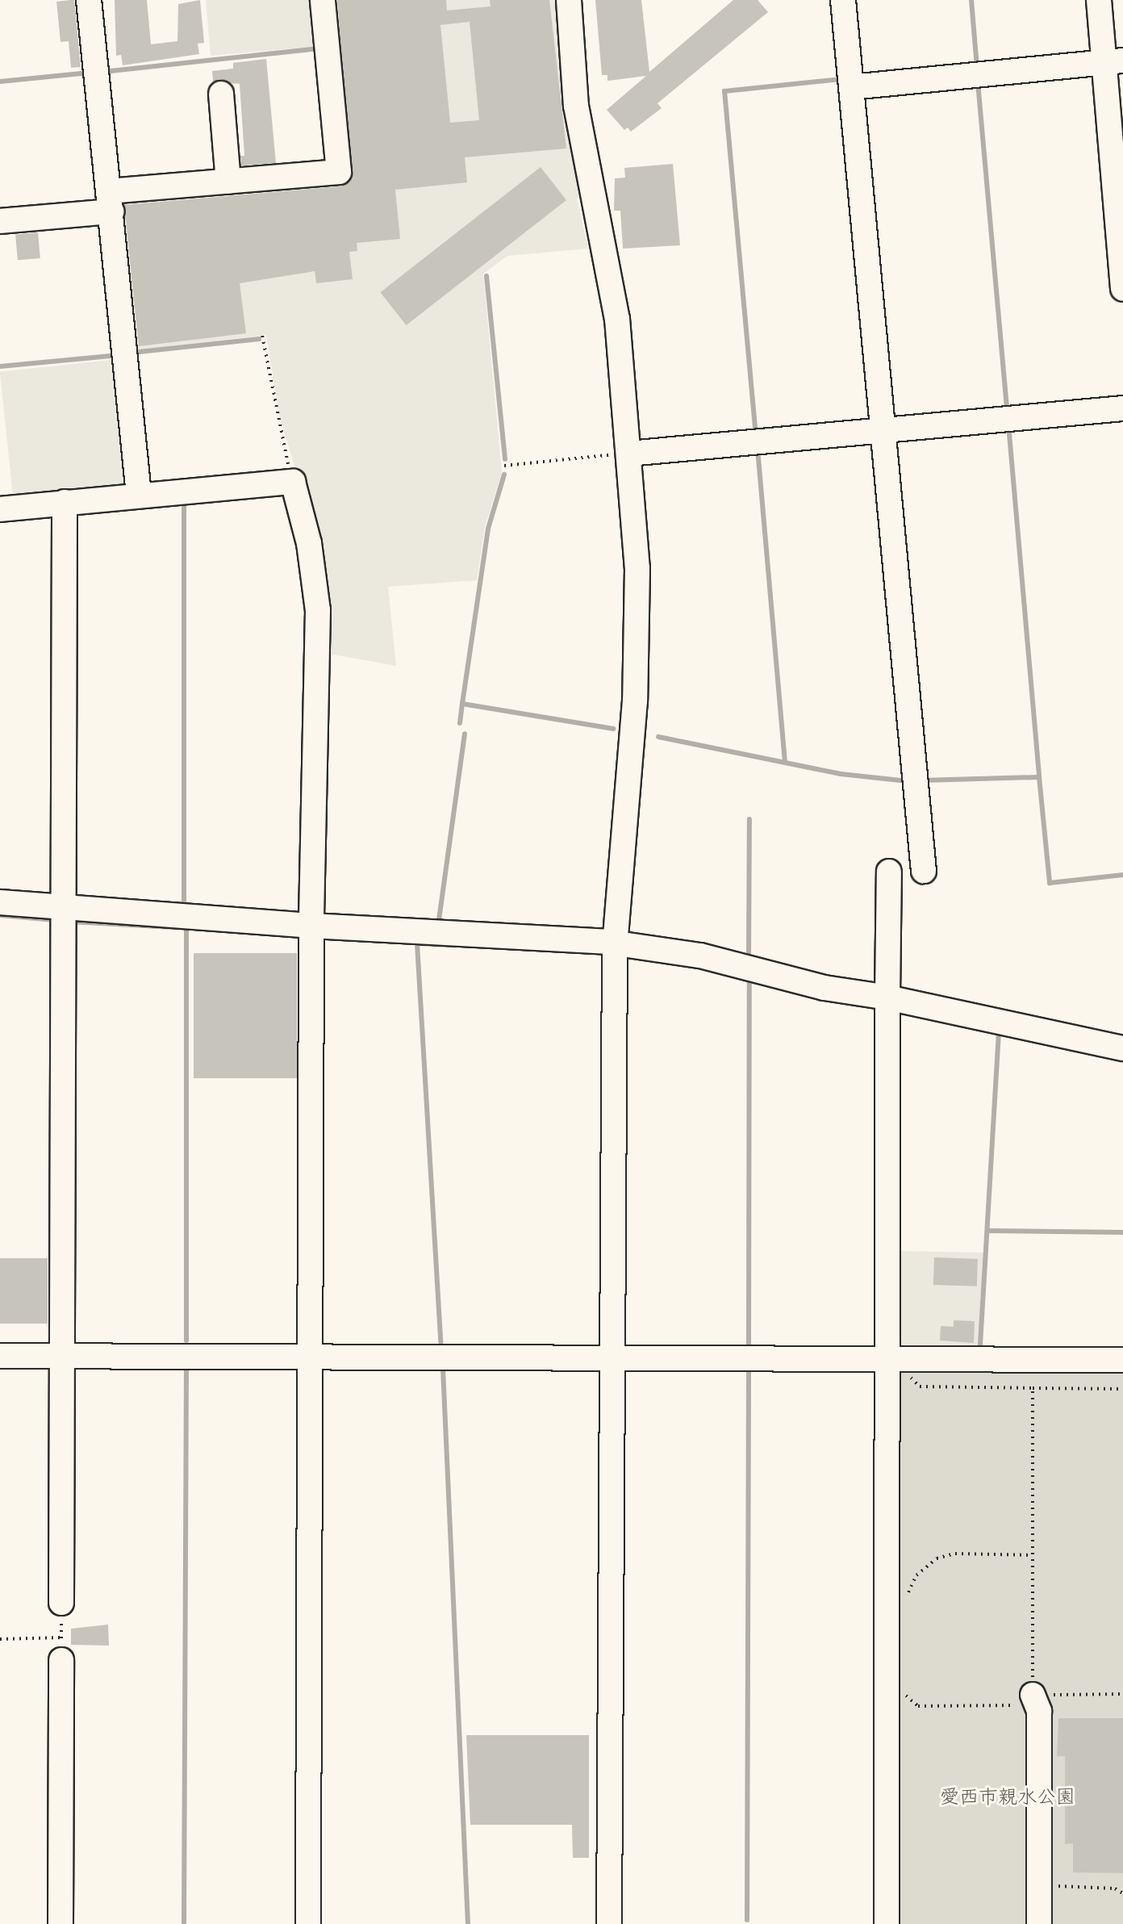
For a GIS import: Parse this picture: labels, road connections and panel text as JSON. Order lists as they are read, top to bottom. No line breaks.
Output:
{"parks":["愛西市親水公園"]}
